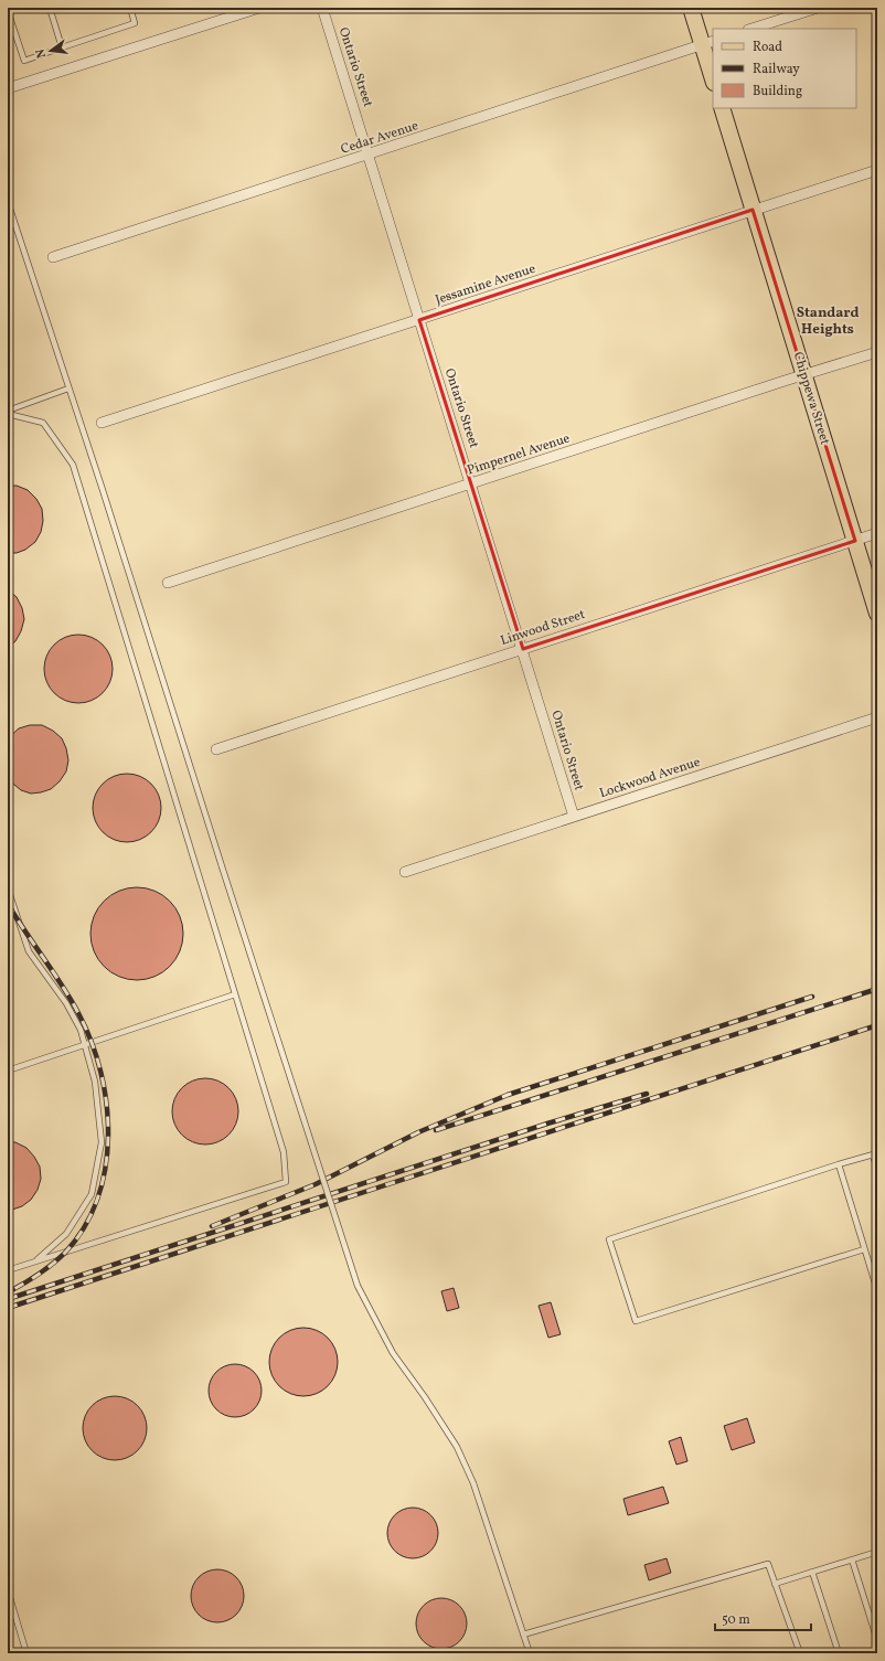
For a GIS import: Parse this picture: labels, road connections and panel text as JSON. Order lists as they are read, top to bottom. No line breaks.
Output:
{"streets":{"main road":["Chippewa Street"],"street":["Ontario Street","Cedar Avenue","Jessamine Avenue","Pimpernel Avenue","Linwood Street","Lockwood Avenue"]},"crossings":[["Ontario Street","Cedar Avenue"],["Ontario Street","Jessamine Avenue"],["Ontario Street","Pimpernel Avenue"],["Ontario Street","Linwood Street"],["Ontario Street","Lockwood Avenue"],["Jessamine Avenue","Chippewa Street"],["Chippewa Street","Pimpernel Avenue"],["Chippewa Street","Linwood Street"]],"districts":["Standard Heights"],"legend":["Road","Railway","Building"],"scale_bar":"50 m","north":"left"}
